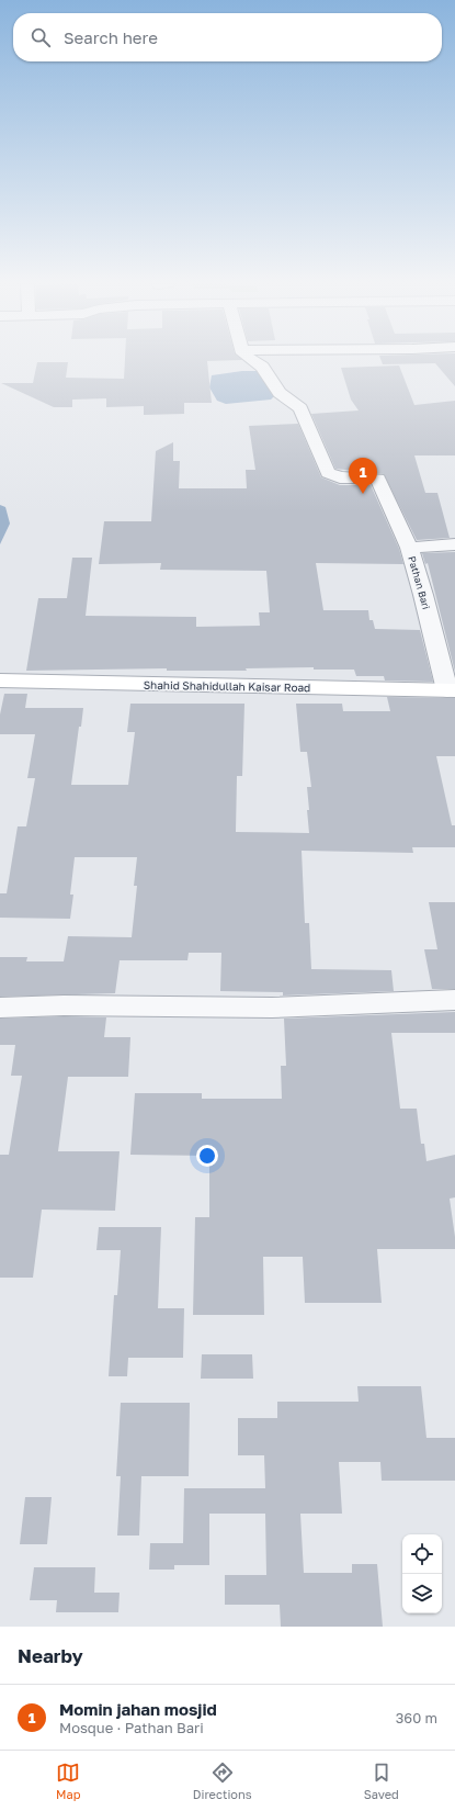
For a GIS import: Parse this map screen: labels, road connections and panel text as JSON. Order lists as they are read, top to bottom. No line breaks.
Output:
{"streets":{"main road":["Shahid Shahidullah Kaisar Road"],"street":["Pathan Bari"]},"crossings":[["Pathan Bari","Shahid Shahidullah Kaisar Road"]],"page":{"search":"Search here","pins":"1","heading":"Nearby","list":[{"mark":"1","name":"Momin jahan mosjid","note":"Mosque · Pathan Bari","value":"360 m"}],"nav":["Map","Directions","Saved"]}}
